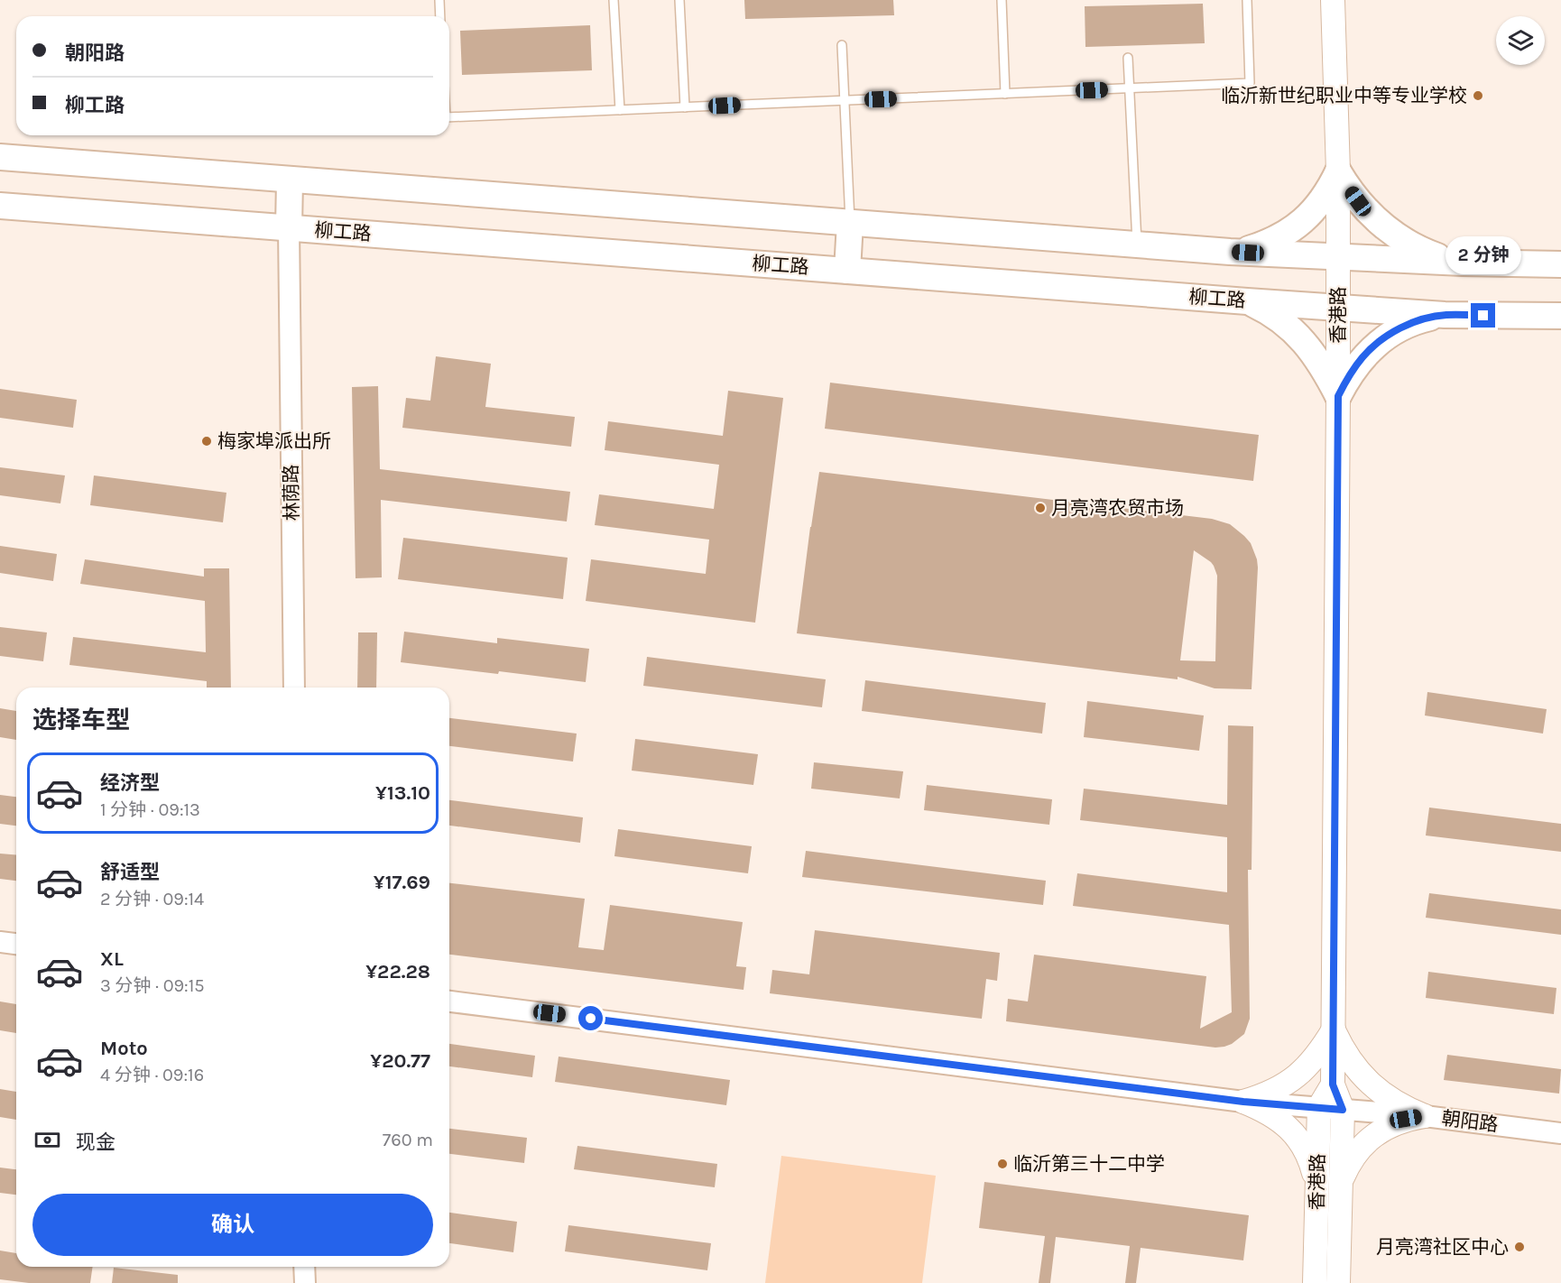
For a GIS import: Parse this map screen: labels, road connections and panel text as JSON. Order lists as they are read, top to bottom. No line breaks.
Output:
{"streets":{"main road":["柳工路","香港路"],"street":["林荫路","朝阳路"]},"crossings":[["柳工路","香港路"],["柳工路","林荫路"],["香港路","朝阳路"]],"places":["临沂新世纪职业中等专业学校","梅家埠派出所","月亮湾农贸市场","临沂第三十二中学","月亮湾社区中心"],"page":{"banner":["朝阳路","柳工路"],"bubble":"2 分钟","heading":"选择车型","list":[{"name":"经济型","note":"1 分钟 · 09:13","value":"¥13.10"},{"name":"舒适型","note":"2 分钟 · 09:14","value":"¥17.69"},{"name":"XL","note":"3 分钟 · 09:15","value":"¥22.28"},{"name":"Moto","note":"4 分钟 · 09:16","value":"¥20.77"}],"pay":["现金","760 m"],"buttons":"确认"}}
